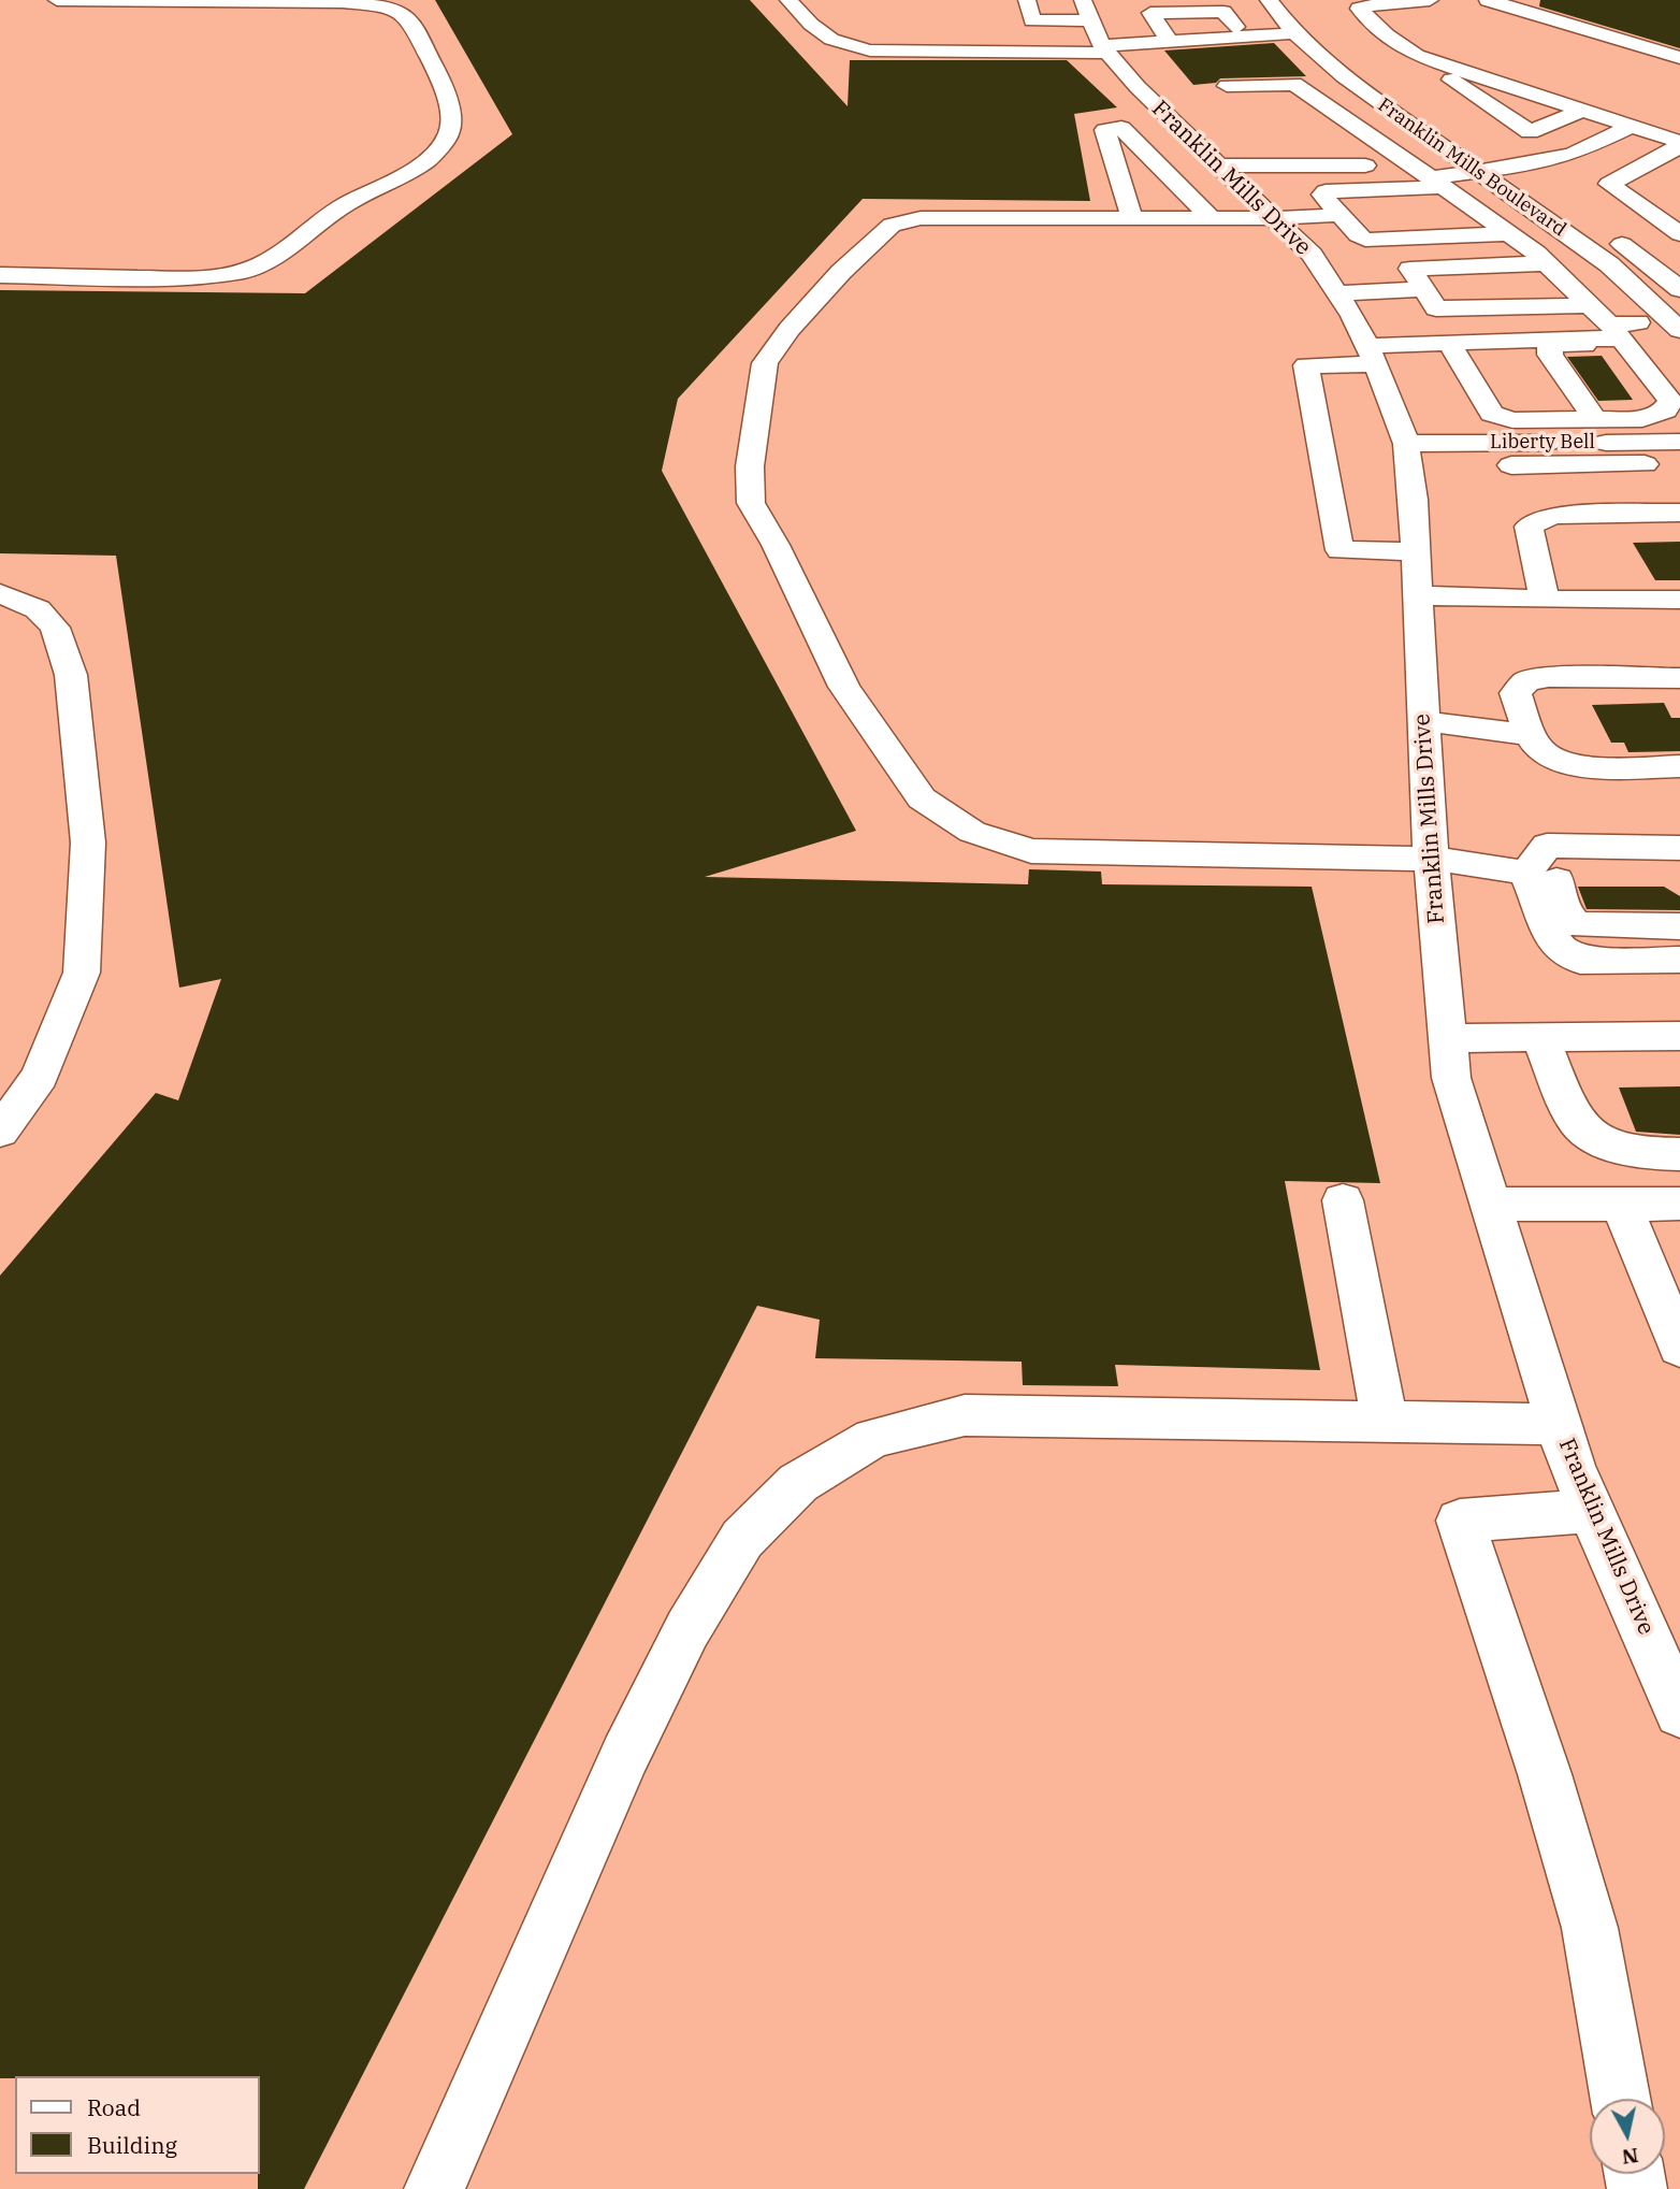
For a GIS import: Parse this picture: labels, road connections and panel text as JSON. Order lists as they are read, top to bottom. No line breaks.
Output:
{"streets":{"street":["Franklin Mills Boulevard","Franklin Mills Drive","Liberty Bell"]},"crossings":[["Franklin Mills Drive","Liberty Bell"]],"legend":["Road","Building"],"north":"bottom"}
